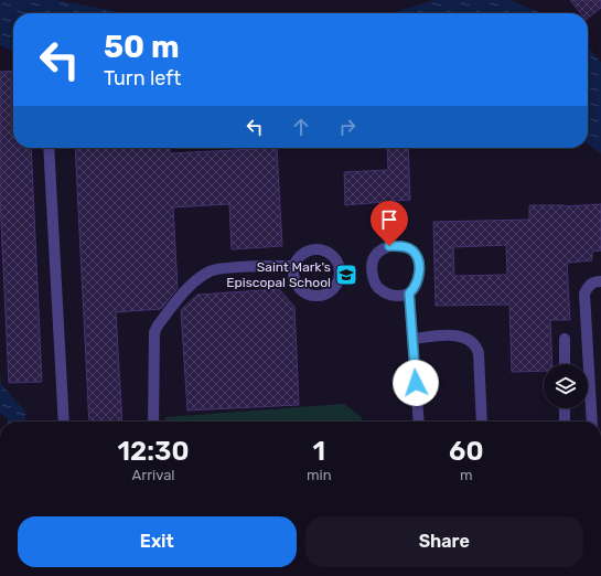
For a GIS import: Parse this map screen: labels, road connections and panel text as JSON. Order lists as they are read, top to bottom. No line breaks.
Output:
{"places":{"school or university":["Saint Mark's Episcopal School"]},"page":{"turn":["50 m","Turn left"],"eta":["12:30","Arrival","1","min","60","m"],"buttons":["Exit","Share"]}}
